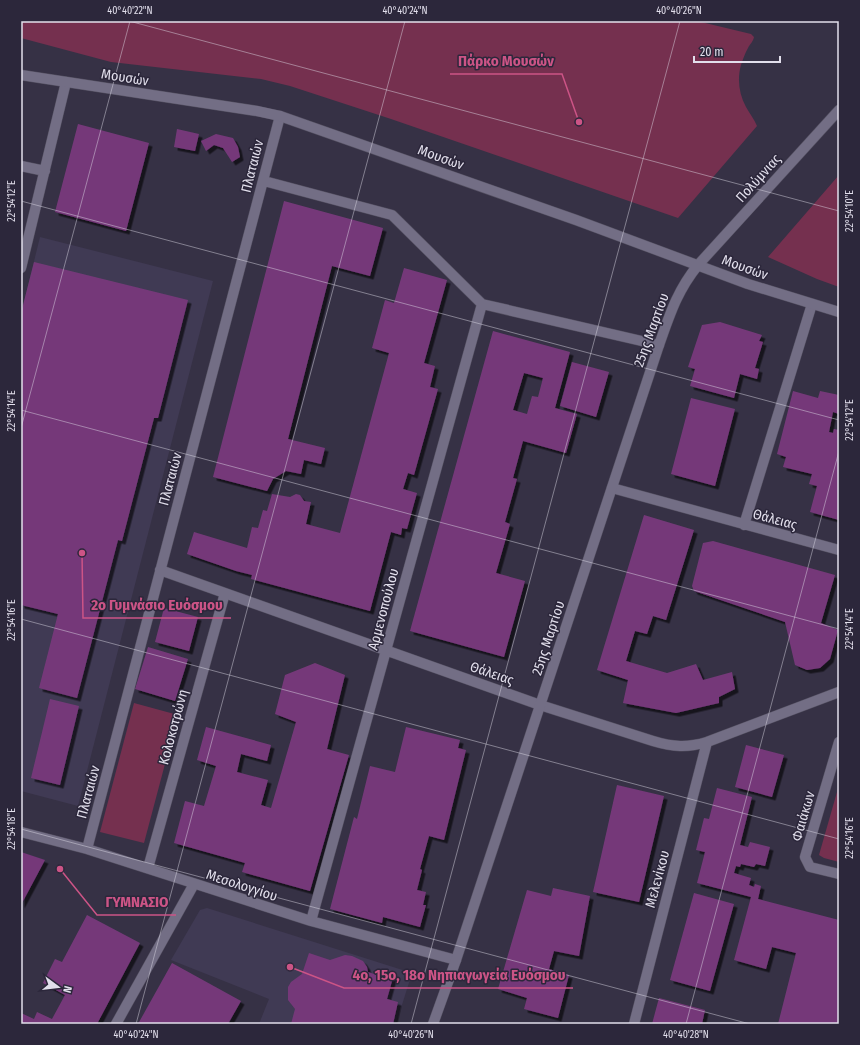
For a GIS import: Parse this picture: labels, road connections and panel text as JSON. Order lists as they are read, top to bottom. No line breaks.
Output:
{"streets":{"street":["Μουσών","Πλαταιών","Πολύμνιας","25ης Μαρτίου","Θάλειας","Αρμενοπούλου","Κολοκοτρώνη","Φαιάκων","Μελενίκου","Μεσολογγίου"]},"crossings":[["Μουσών","Πλαταιών"],["Μουσών","Πολύμνιας"],["Μουσών","25ης Μαρτίου"],["Πλαταιών","Θάλειας"],["Πλαταιών","Μεσολογγίου"],["Πολύμνιας","25ης Μαρτίου"],["25ης Μαρτίου","Θάλειας"],["25ης Μαρτίου","Μεσολογγίου"],["Θάλειας","Αρμενοπούλου"],["Θάλειας","Κολοκοτρώνη"],["Θάλειας","Μελενίκου"],["Αρμενοπούλου","Μεσολογγίου"],["Κολοκοτρώνη","Μεσολογγίου"]],"places":["Πάρκο Μουσών","2ο Γυμνάσιο Ευόσμου","ΓΥΜΝΑΣΙΟ","4ο, 15ο, 18ο Νηπιαγωγεία Ευόσμου"],"scale_bar":"20 m","north":"right","coordinates":["40°40'22\"N","40°40'24\"N","40°40'26\"N","22°54'12\"E","22°54'10\"E","22°54'14\"E","22°54'16\"E","22°54'18\"E","40°40'28\"N"]}
